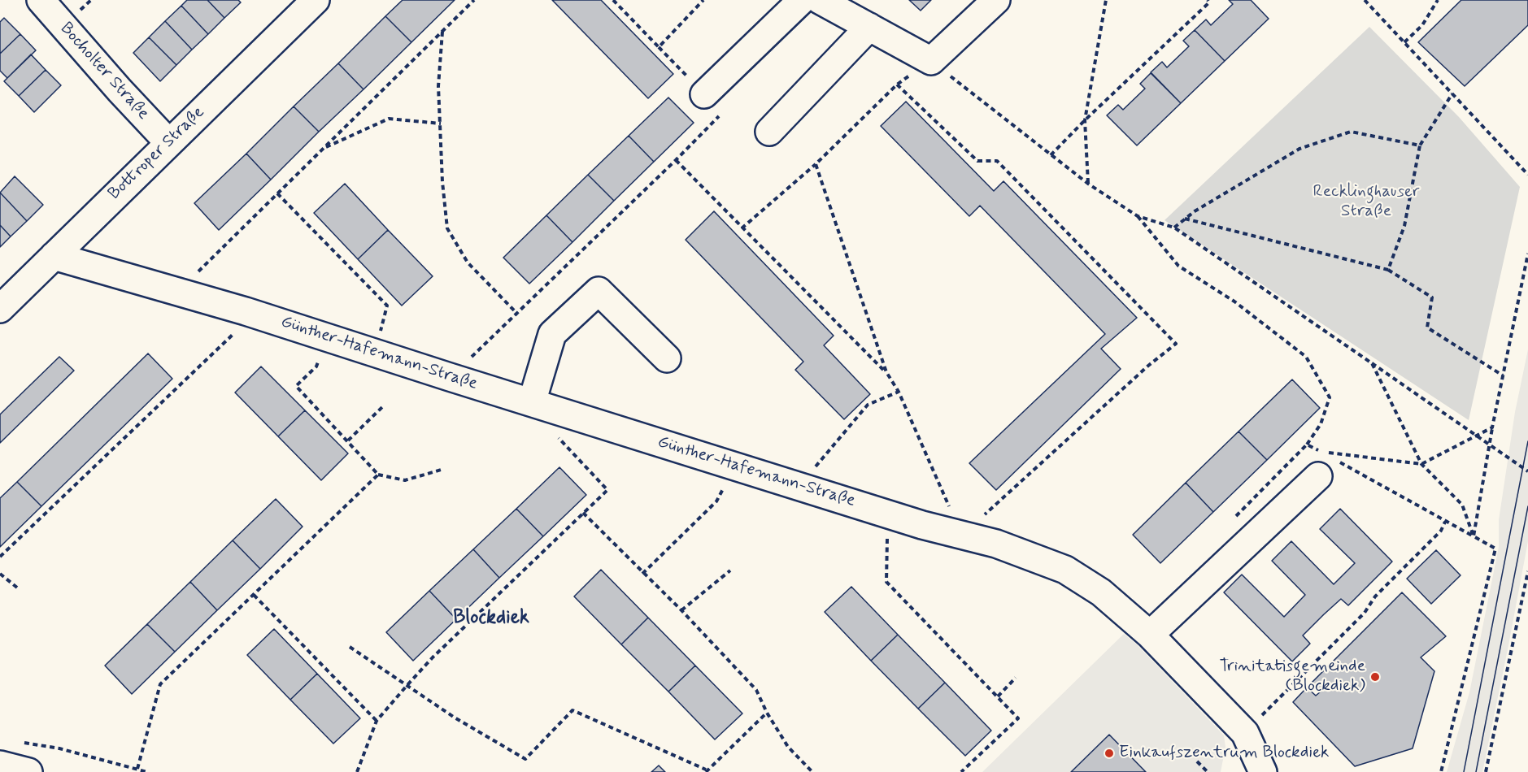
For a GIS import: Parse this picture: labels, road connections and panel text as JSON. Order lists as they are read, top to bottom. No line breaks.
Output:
{"streets":{"street":["Bocholter Straße","Bottroper Straße","Günther-Hafemann-Straße"]},"crossings":[["Bocholter Straße","Bottroper Straße"],["Bottroper Straße","Günther-Hafemann-Straße"]],"districts":["Blockdiek"],"parks":["Recklinghauser Straße"],"places":["Trinitatisgemeinde (Blockdiek)","Einkaufszentrum Blockdiek"]}
